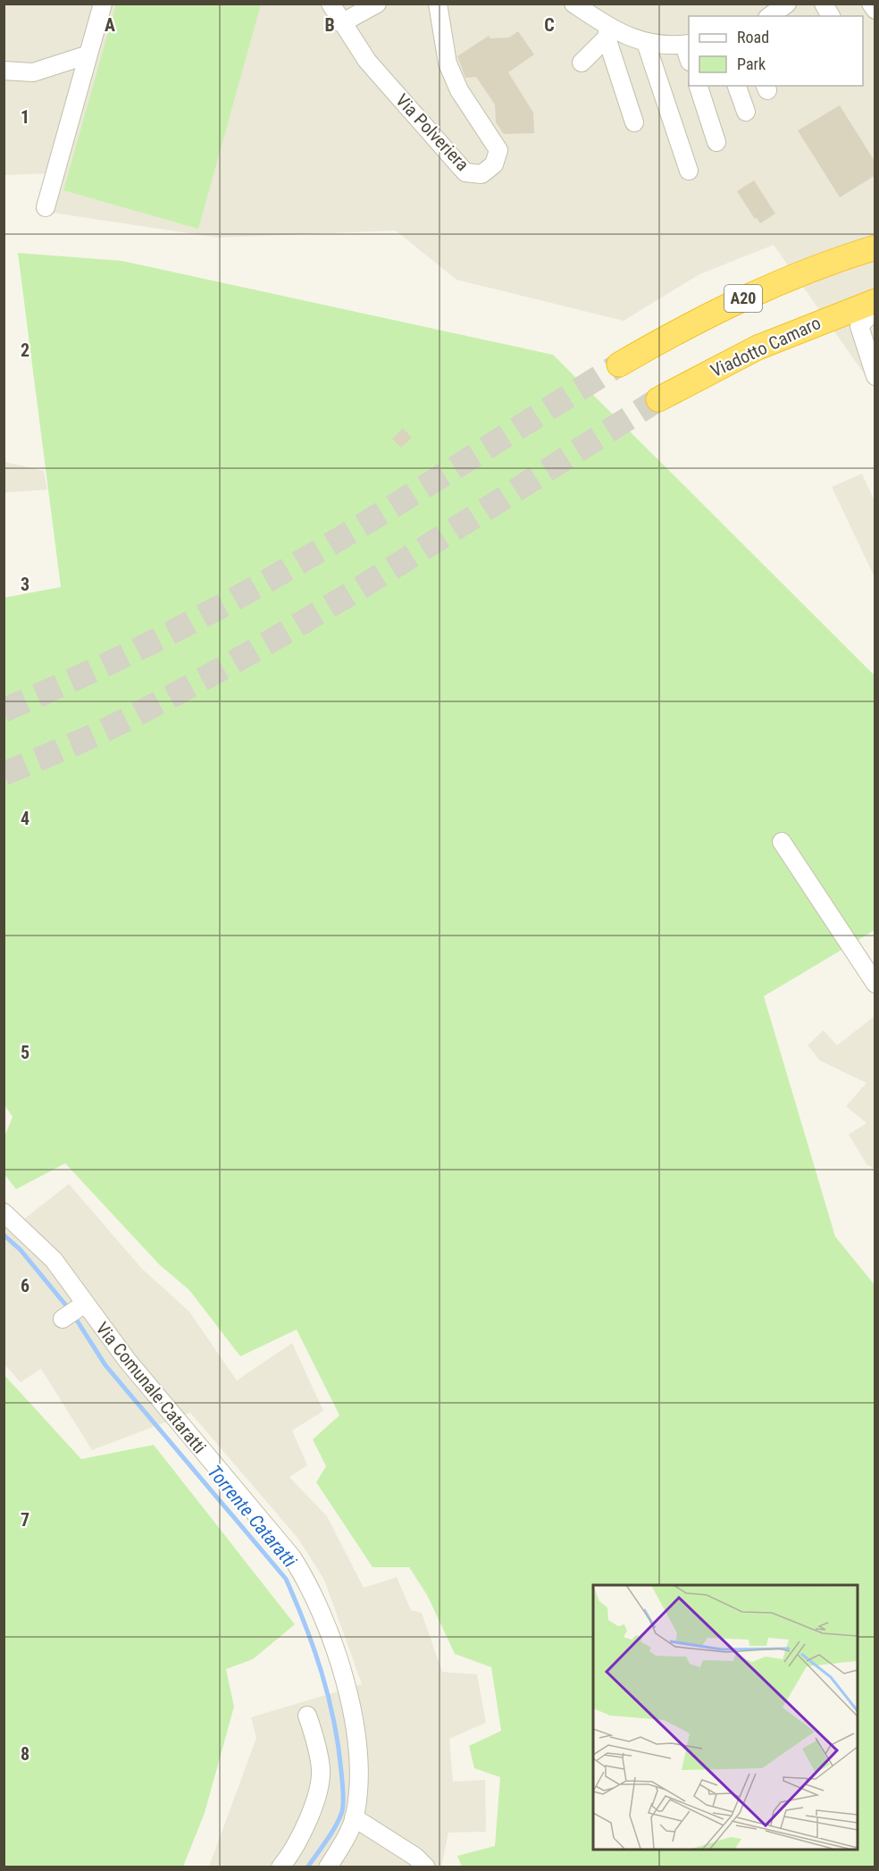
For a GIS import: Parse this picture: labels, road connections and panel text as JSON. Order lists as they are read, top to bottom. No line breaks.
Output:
{"streets":{"highway":["A20","Viadotto Camaro"],"street":["Via Polveriera","Via Comunale Cataratti"]},"water":["Torrente Cataratti"],"legend":["Road","Park"],"grid":{"columns":["A","B","C"],"rows":["1","2","3","4","5","6","7","8"]}}
